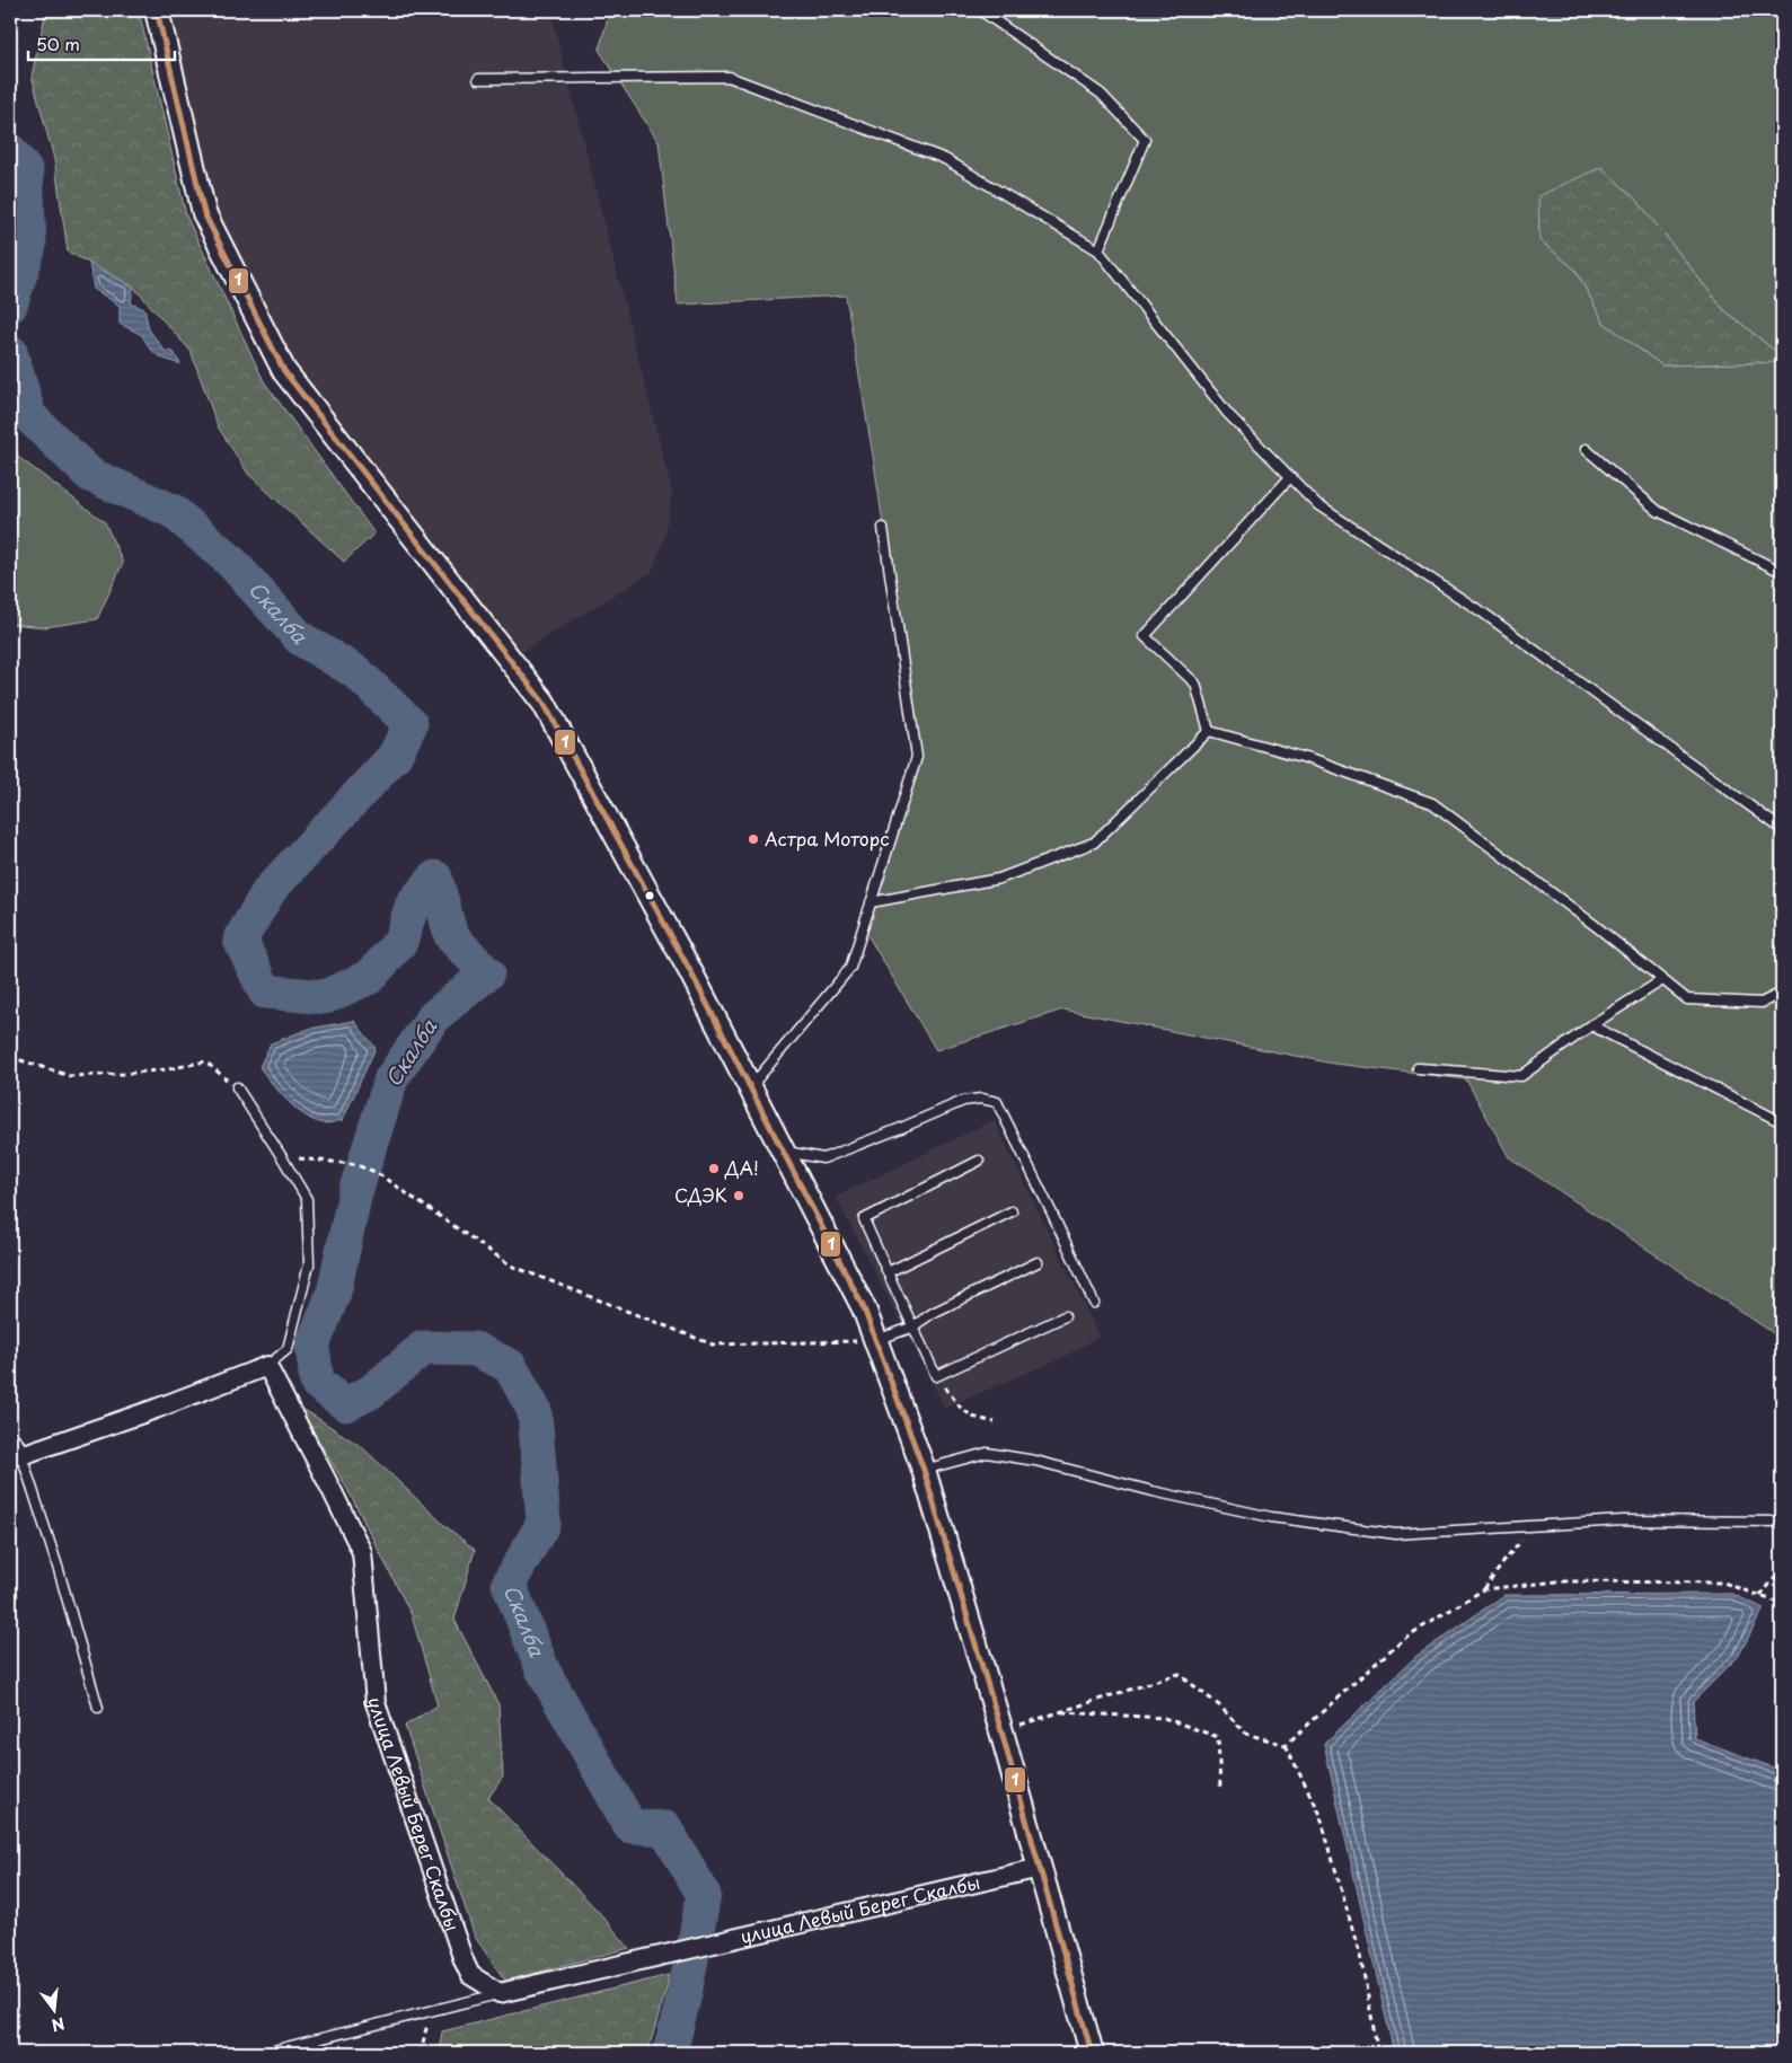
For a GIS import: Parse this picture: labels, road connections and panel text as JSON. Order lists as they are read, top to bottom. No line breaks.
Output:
{"streets":{"street":["улица Левый Берег Скалбы"]},"water":["Скалба"],"places":["Астра Моторс","ДА!","СДЭК"],"lines":["transit line 1"],"scale_bar":"50 m","north":"bottom"}
